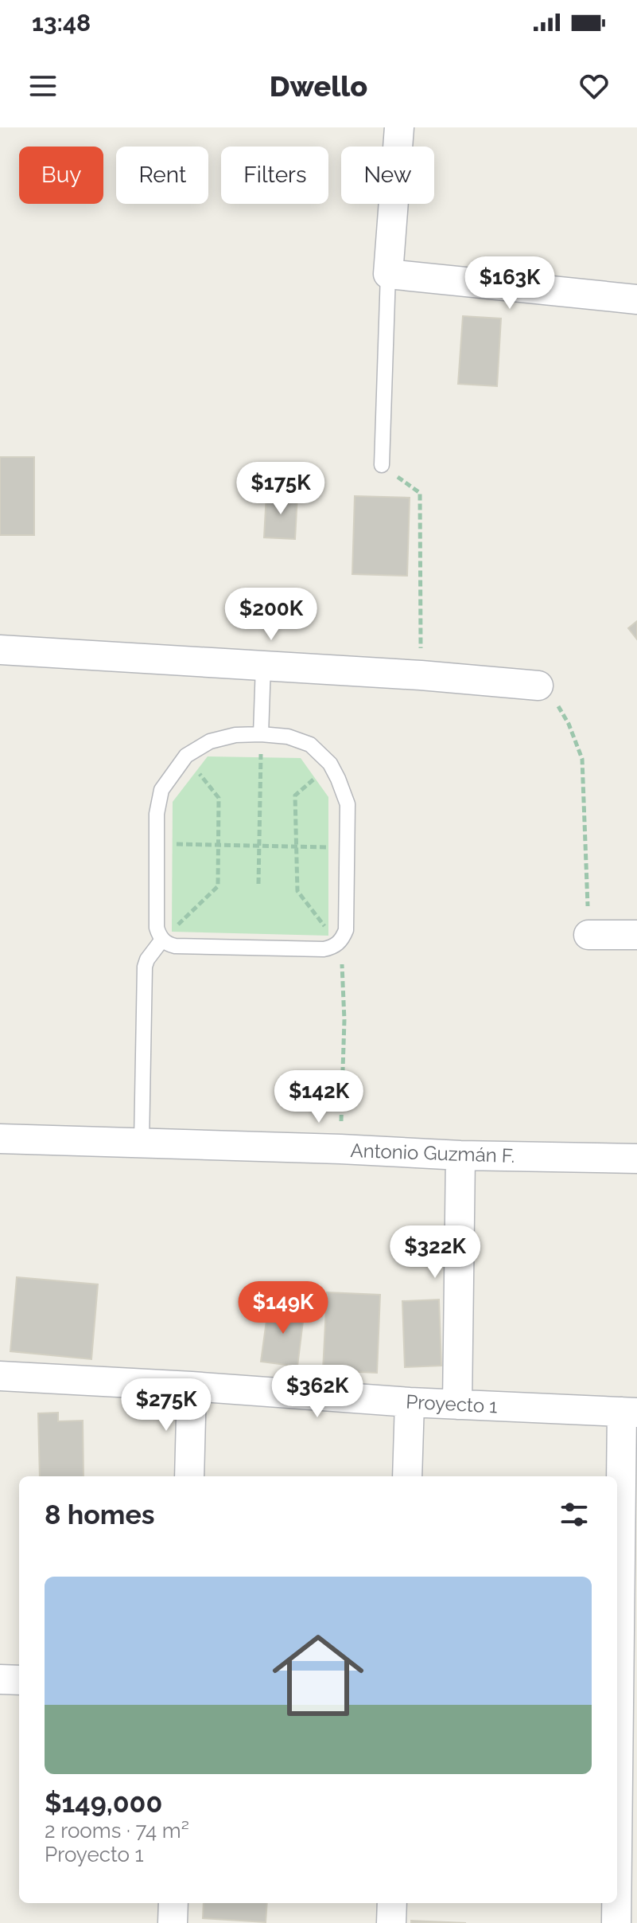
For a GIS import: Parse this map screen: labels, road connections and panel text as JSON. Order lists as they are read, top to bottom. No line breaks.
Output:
{"streets":{"street":["Antonio Guzmán F.","Proyecto 1"]},"page":{"status":"13:48","header":"Dwello","chip":["Buy","Rent","Filters","New"],"price":["$163K","$175K","$200K","$142K","$322K","$149K","$362K","$275K"],"heading":"8 homes","list":[{"name":"$149,000","note":"2 rooms · 74 m² · Proyecto 1"}]}}
